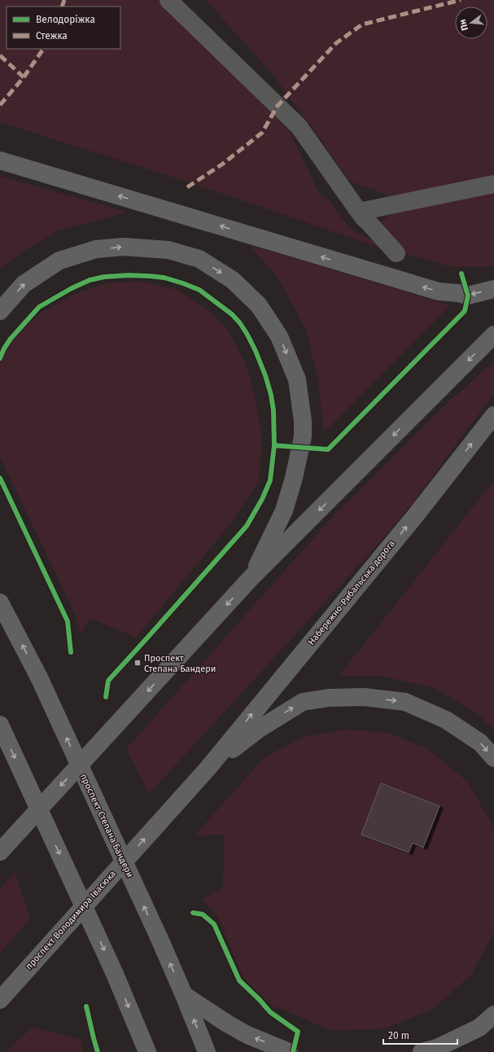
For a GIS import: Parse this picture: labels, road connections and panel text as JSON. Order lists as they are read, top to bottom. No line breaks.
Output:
{"streets":{"main road":["Набережно-Рибальська дорога","проспект Степана Бандери","проспект Володимира Івасюка"]},"crossings":[["Набережно-Рибальська дорога","проспект Володимира Івасюка"]],"places":{"transit":["Проспект Степана Бандери"]},"legend":["Велодоріжка","Стежка"],"scale_bar":"20 m","north":"left"}
